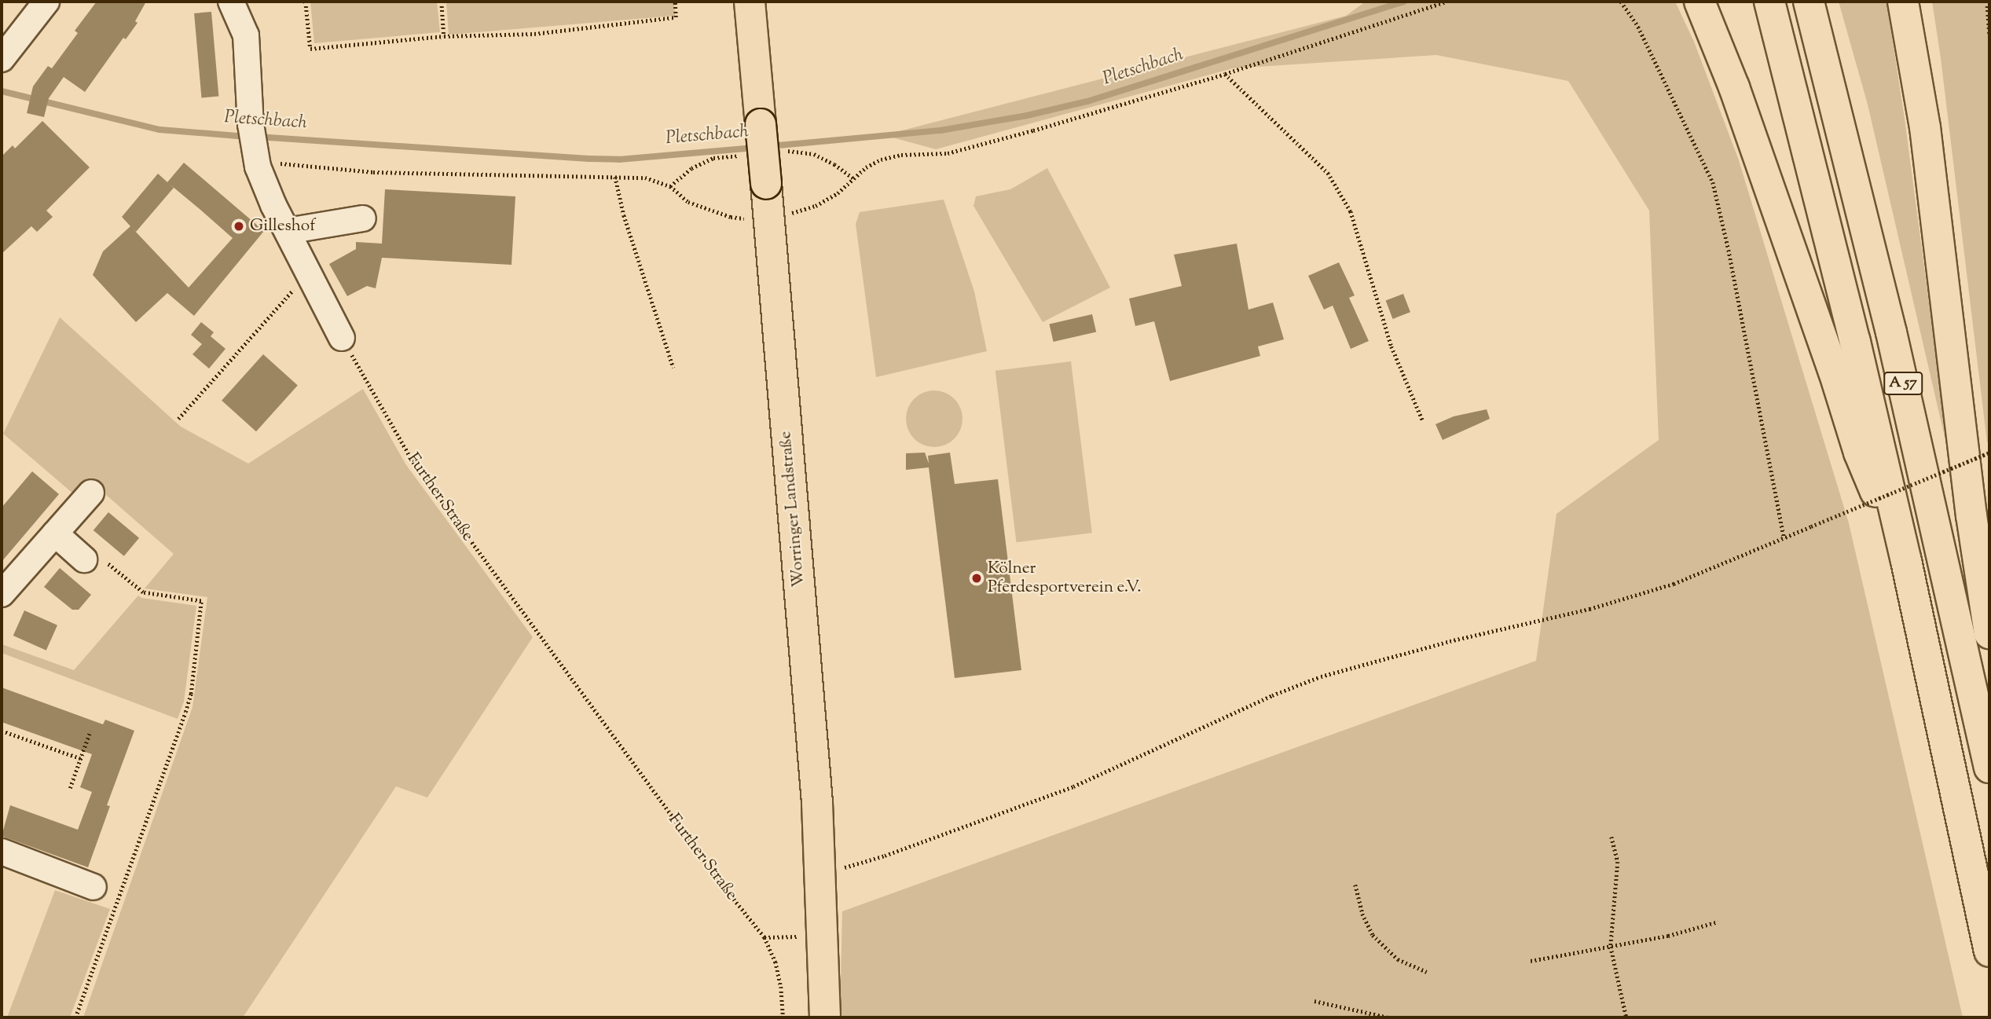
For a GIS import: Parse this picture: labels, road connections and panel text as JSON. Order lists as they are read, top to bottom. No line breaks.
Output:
{"streets":{"main road":["A 57","Worringer Landstraße"],"path":["Further Straße"]},"water":["Pletschbach"],"places":["Gilleshof","Kölner Pferdesportverein e.V."]}
